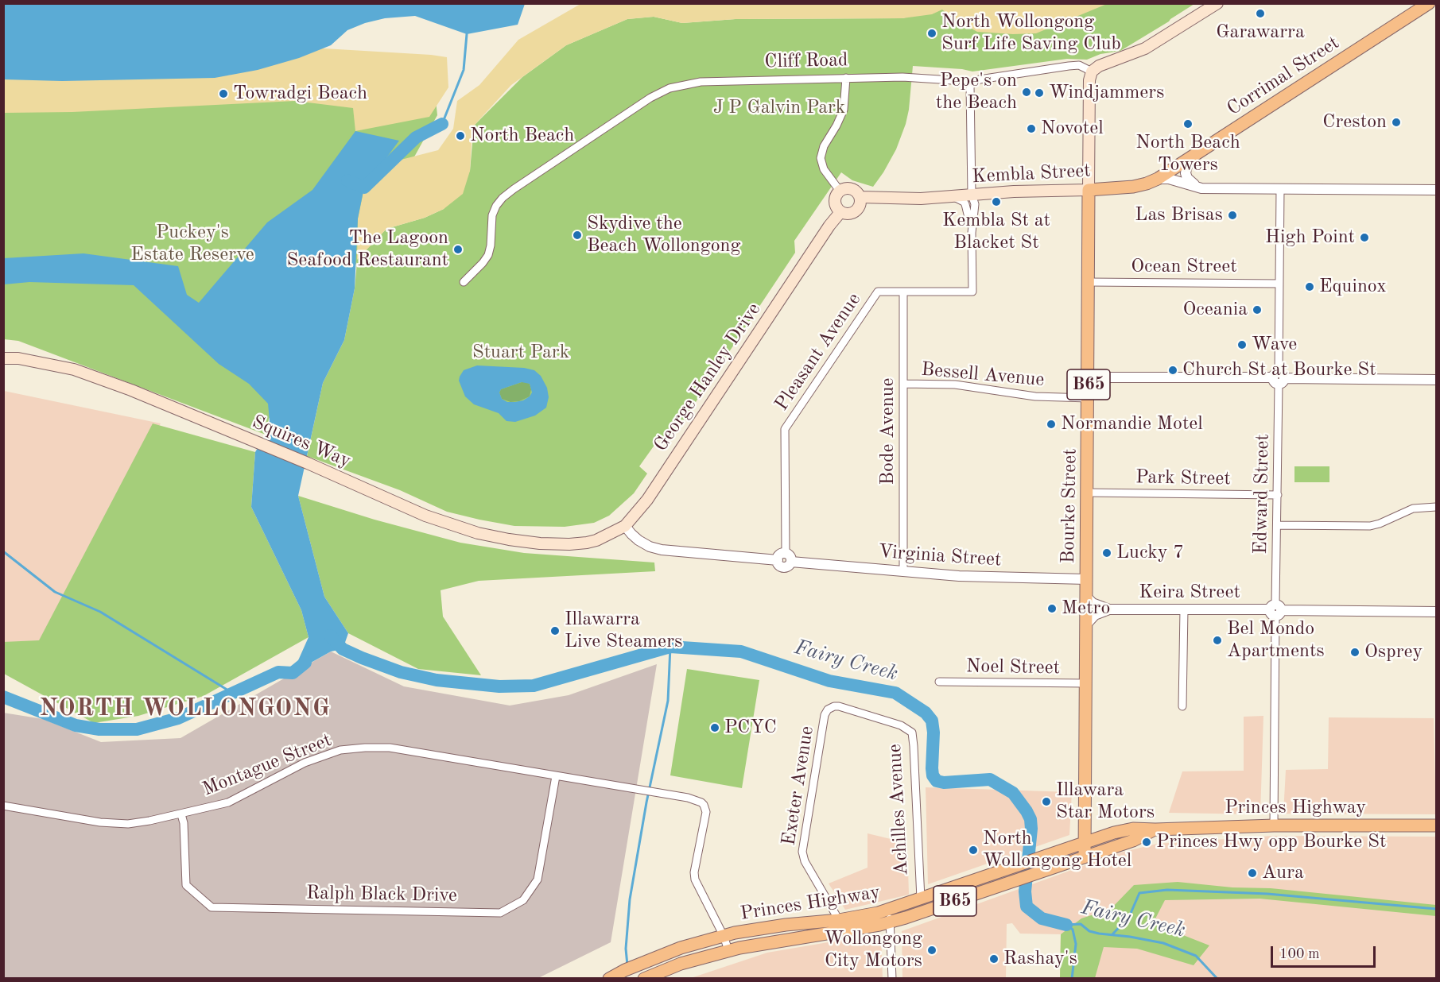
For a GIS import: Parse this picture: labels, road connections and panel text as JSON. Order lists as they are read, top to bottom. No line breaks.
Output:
{"streets":{"main road":["Corrimal Street","Kembla Street","George Hanley Drive","B65","Squires Way","Bourke Street","Princes Highway","Achilles Avenue"],"street":["Cliff Road","Ocean Street","Pleasant Avenue","Bessell Avenue","Bode Avenue","Park Street","Edward Street","Virginia Street","Keira Street","Noel Street","Montague Street","Exeter Avenue","Ralph Black Drive"]},"crossings":[["Corrimal Street","Kembla Street"],["Kembla Street","George Hanley Drive"],["Kembla Street","Edward Street"],["Kembla Street","Bourke Street"],["Ocean Street","Edward Street"],["Ocean Street","Bourke Street"],["Pleasant Avenue","Bode Avenue"],["Pleasant Avenue","Virginia Street"],["Bessell Avenue","Bode Avenue"],["Bessell Avenue","Bourke Street"],["George Hanley Drive","Squires Way"],["George Hanley Drive","Virginia Street"],["Bode Avenue","Virginia Street"],["Park Street","Edward Street"],["Park Street","Bourke Street"],["Edward Street","Keira Street"],["Edward Street","Princes Highway"],["Bourke Street","Virginia Street"],["Bourke Street","Keira Street"],["Bourke Street","Noel Street"],["Bourke Street","Princes Highway"],["Montague Street","Princes Highway"],["Montague Street","Ralph Black Drive"],["Exeter Avenue","Princes Highway"],["Exeter Avenue","Achilles Avenue"],["Princes Highway","Achilles Avenue"]],"districts":["NORTH WOLLONGONG"],"water":["Fairy Creek"],"parks":["J P Galvin Park","Puckey's Estate Reserve","Stuart Park"],"places":["Garawarra","North Wollongong Surf Life Saving Club","Pepe's on the Beach","Windjammers","Towradgi Beach","Creston","North Beach Towers","Novotel","North Beach","Kembla St at Blacket St","Las Brisas","Skydive the Beach Wollongong","High Point","The Lagoon Seafood Restaurant","Equinox","Oceania","Wave","Church St at Bourke St","Normandie Motel","Lucky 7","Metro","Illawarra Live Steamers","Bel Mondo Apartments","Osprey","PCYC","Illawara Star Motors","Princes Hwy opp Bourke St","North Wollongong Hotel","Aura","Wollongong City Motors","Rashay's"],"scale_bar":"100 m"}
